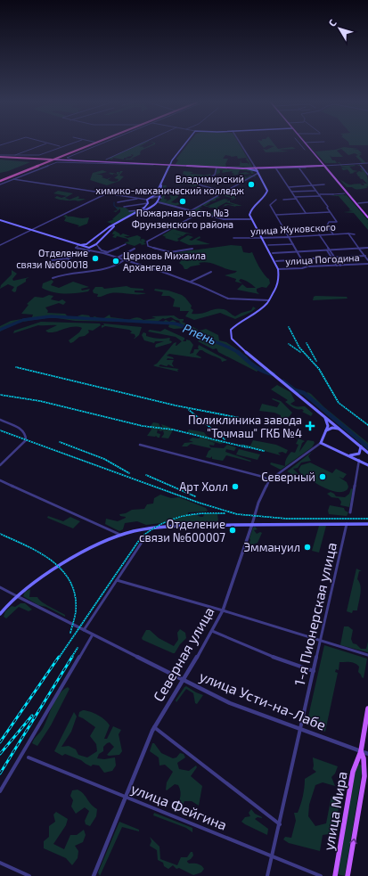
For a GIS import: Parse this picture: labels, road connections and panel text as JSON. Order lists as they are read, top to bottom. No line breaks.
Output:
{"streets":{"main road":["улица Мира"],"street":["улица Жуковского","улица Погодина","1-я Пионерская улица","Северная улица","улица Усти-на-Лабе","улица Фейгина"]},"crossings":[["1-я Пионерская улица","улица Усти-на-Лабе"],["1-я Пионерская улица","улица Фейгина"],["Северная улица","улица Усти-на-Лабе"],["Северная улица","улица Фейгина"],["улица Усти-на-Лабе","улица Мира"]],"water":["Рпень"],"places":{"other":["Владимирский химико-механический колледж","Пожарная часть №3 Фрунзенского района","Отделение связи №600018","Церковь Михаила Архангела","Северный","Арт Холл","Отделение связи №600007","Эммануил"],"health":["Поликлиника завода \"Точмаш\" ГКБ №4"]},"north":"top left"}
